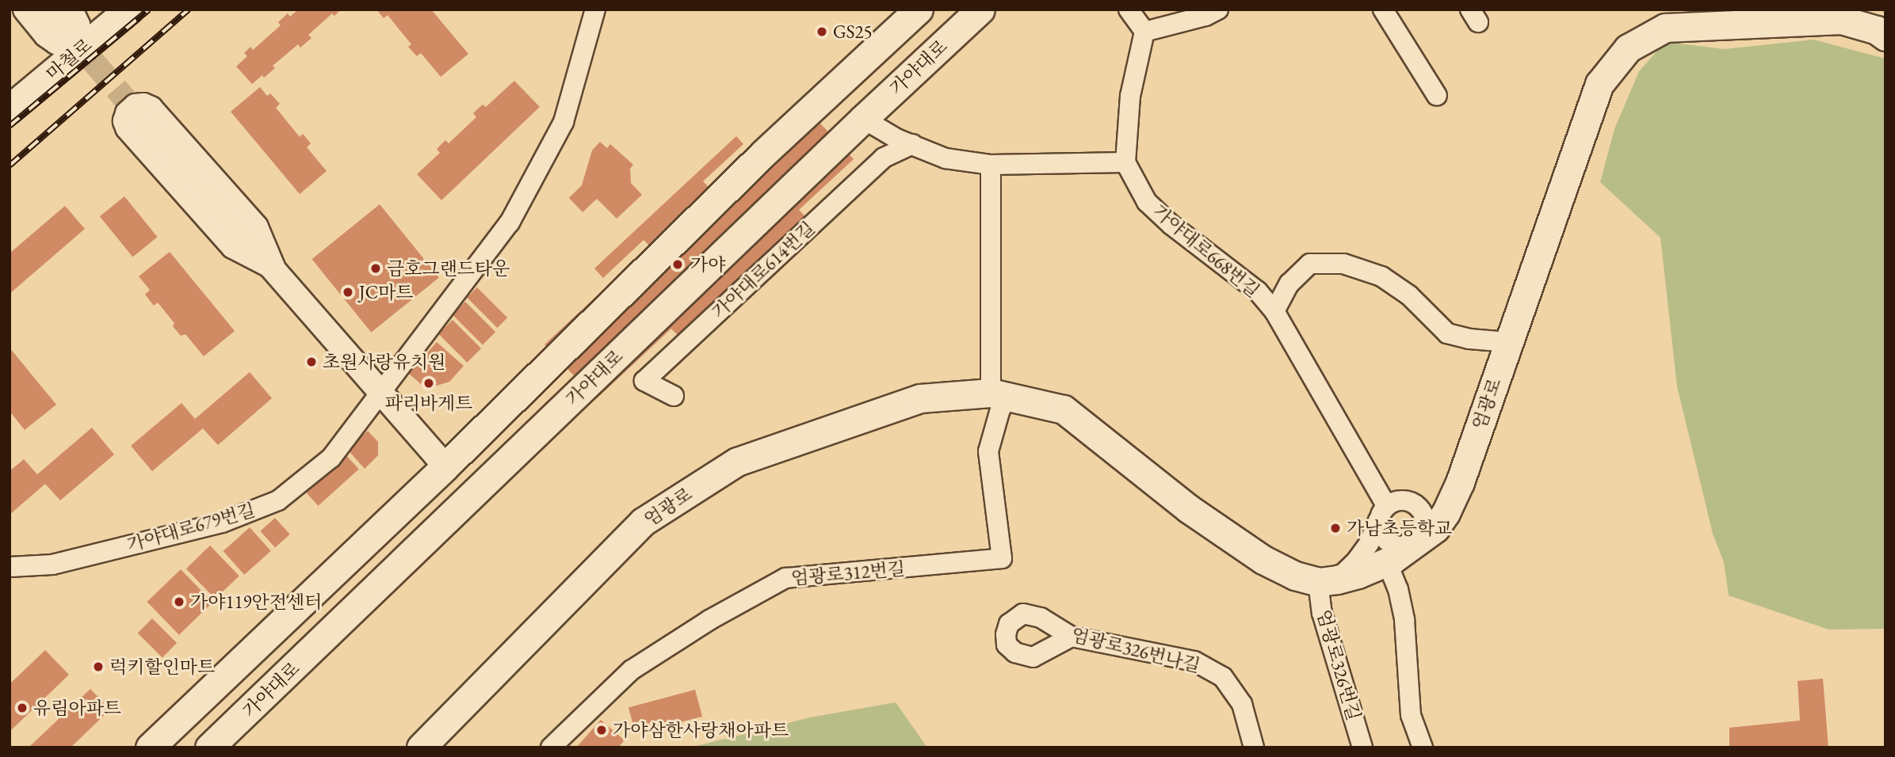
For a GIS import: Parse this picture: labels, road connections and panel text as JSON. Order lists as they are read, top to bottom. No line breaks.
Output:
{"streets":{"main road":["마철로","가야대로","엄광로"],"street":["가야대로668번길","가야대로614번길","가야대로679번길","엄광로312번길","엄광로326번나길","엄광로326번길"]},"crossings":[["가야대로668번길","엄광로"],["엄광로","엄광로312번길"],["엄광로","엄광로326번길"]],"places":["GS25","가야","금호그랜드타운","JC마트","초원사랑유치원","파리바게트","가남초등학교","가야119안전센터","럭키할인마트","유림아파트","가야삼한사랑채아파트"]}
